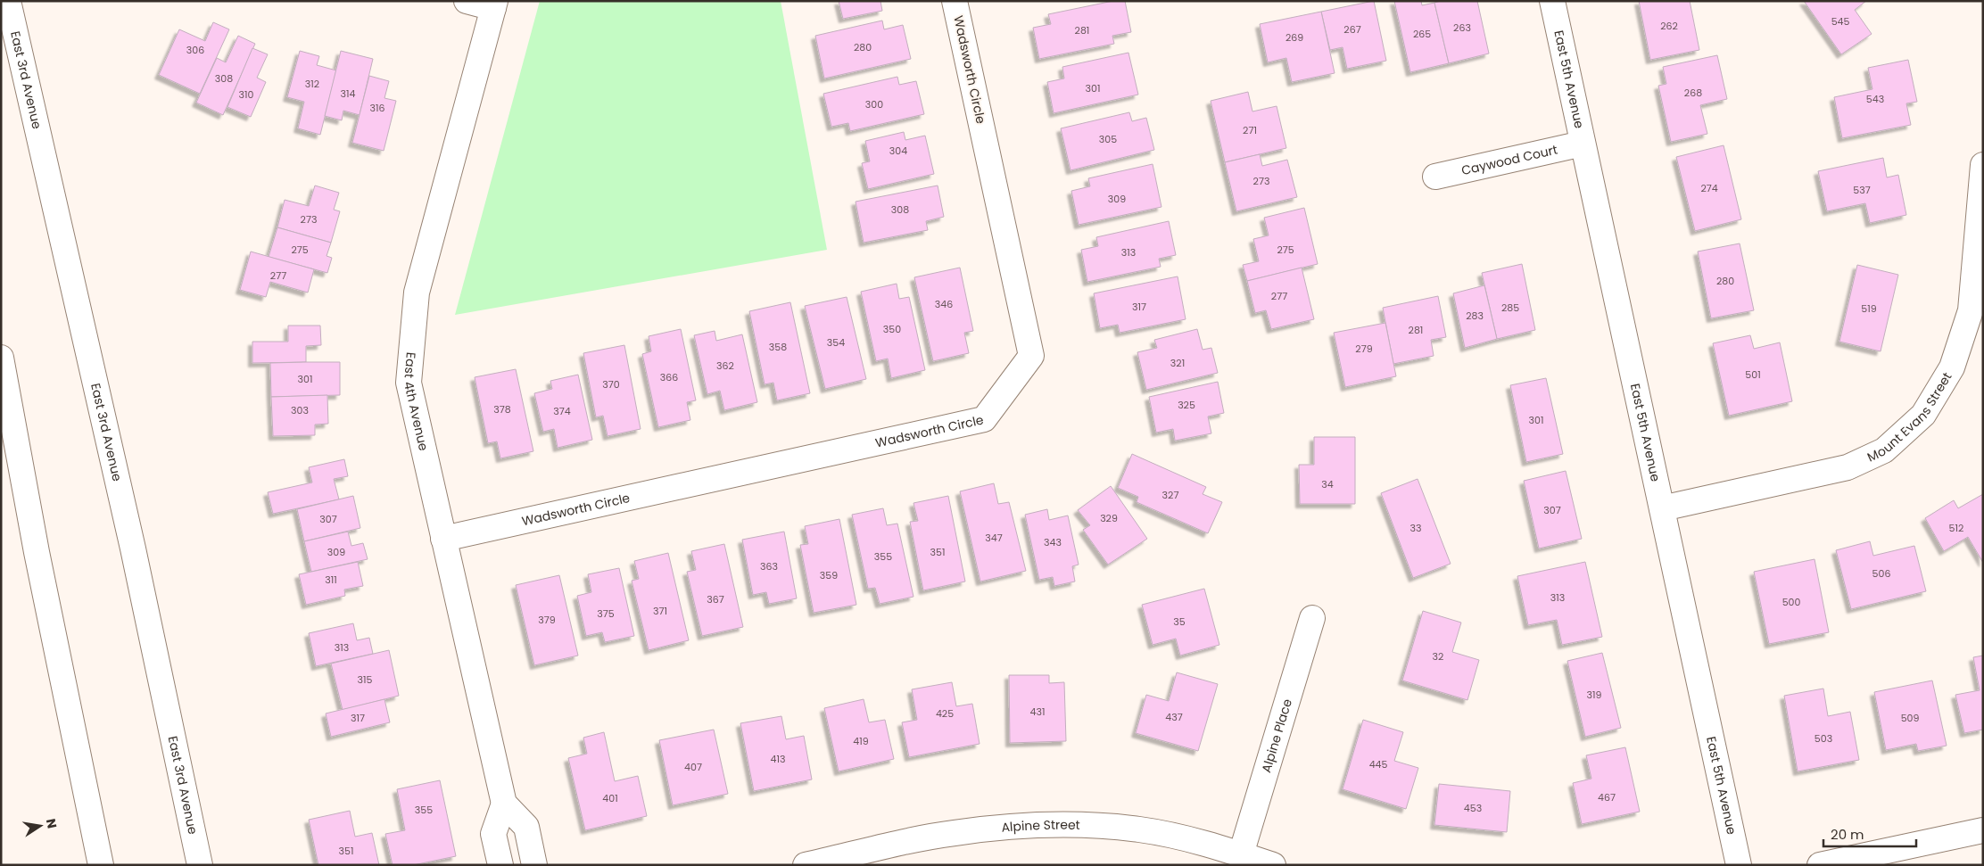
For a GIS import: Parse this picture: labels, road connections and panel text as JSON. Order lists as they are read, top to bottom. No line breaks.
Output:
{"streets":{"street":["Wadsworth Circle","East 3rd Avenue","East 5th Avenue","Caywood Court","East 4th Avenue","Mount Evans Street","Alpine Place","Alpine Street"]},"crossings":[["Wadsworth Circle","East 4th Avenue"],["East 5th Avenue","Caywood Court"],["East 5th Avenue","Mount Evans Street"],["Alpine Place","Alpine Street"]],"house_numbers":["545","262","263","267","281","265","269","280","306","308","312","301","268","314","310","543","300","316","271","305","304","273","274","537","309","308","273","275","275","313","277","280","277","346","317","285","519","283","350","281","354","358","279","321","362","501","366","301","370","325","378","303","374","301","34","327","307","329","307","33","512","347","343","309","351","355","363","506","359","311","313","367","500","371","375","379","35","313","32","315","319","431","425","437","317","509","503","419","413","445","407","467","401","453","355","351"],"scale_bar":"20 m","north":"right"}
